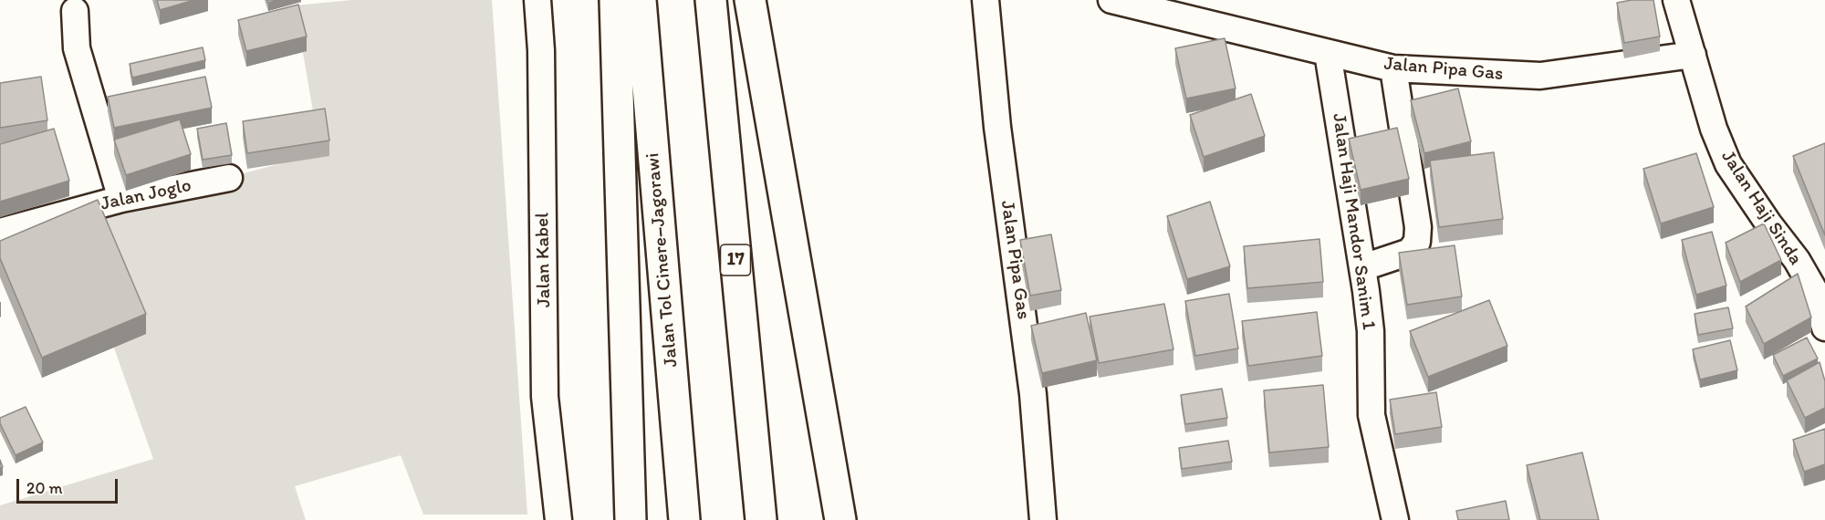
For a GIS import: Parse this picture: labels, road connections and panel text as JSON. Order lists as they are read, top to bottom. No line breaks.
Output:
{"streets":{"highway":["Jalan Tol Cinere–Jagorawi","17"],"street":["Jalan Pipa Gas","Jalan Joglo","Jalan Haji Sinda","Jalan Haji Mandor Sanim 1","Jalan Kabel"]},"crossings":[["Jalan Pipa Gas","Jalan Haji Sinda"],["Jalan Pipa Gas","Jalan Haji Mandor Sanim 1"]],"scale_bar":"20 m"}
